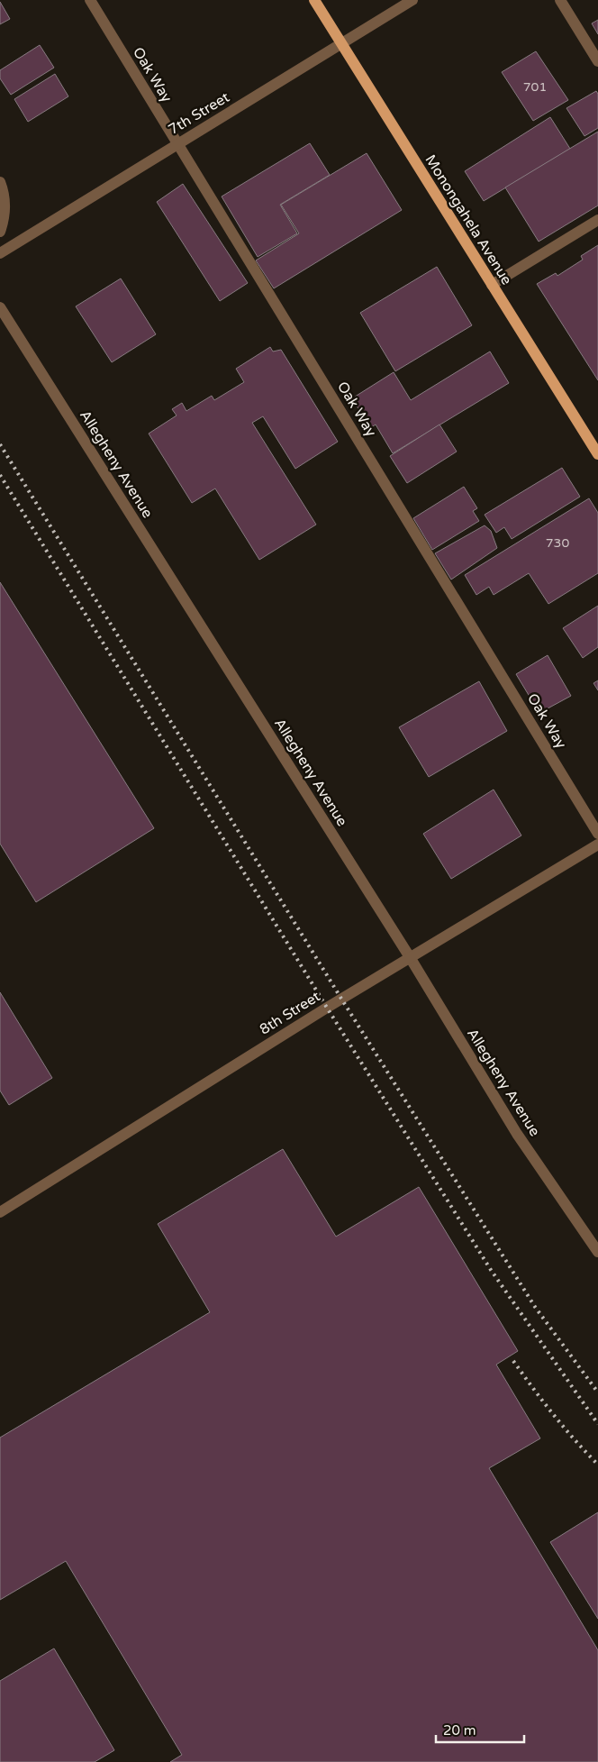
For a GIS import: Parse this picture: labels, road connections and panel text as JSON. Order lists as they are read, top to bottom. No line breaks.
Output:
{"streets":{"main road":["Monongahela Avenue"],"street":["Oak Way","7th Street","Allegheny Avenue","8th Street"]},"crossings":[["Oak Way","7th Street"],["7th Street","Monongahela Avenue"],["Allegheny Avenue","8th Street"]],"house_numbers":["701","730"],"scale_bar":"20 m"}
